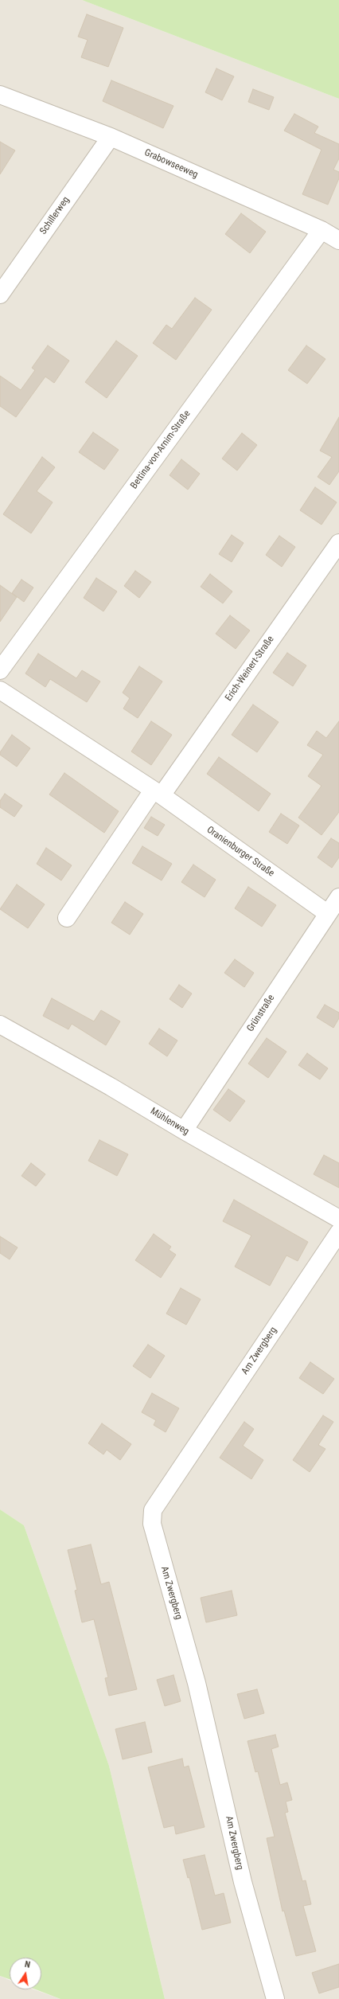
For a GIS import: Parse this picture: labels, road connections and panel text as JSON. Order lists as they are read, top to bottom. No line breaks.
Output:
{"streets":{"street":["Grabowseeweg","Schillerweg","Bettina-von-Arnim-Straße","Erich-Weinert-Straße","Oranienburger Straße","Grünstraße","Mühlenweg","Am Zwergberg"]},"crossings":[["Grabowseeweg","Schillerweg"],["Grabowseeweg","Bettina-von-Arnim-Straße"],["Erich-Weinert-Straße","Oranienburger Straße"],["Oranienburger Straße","Grünstraße"],["Grünstraße","Mühlenweg"]],"north":"top"}
